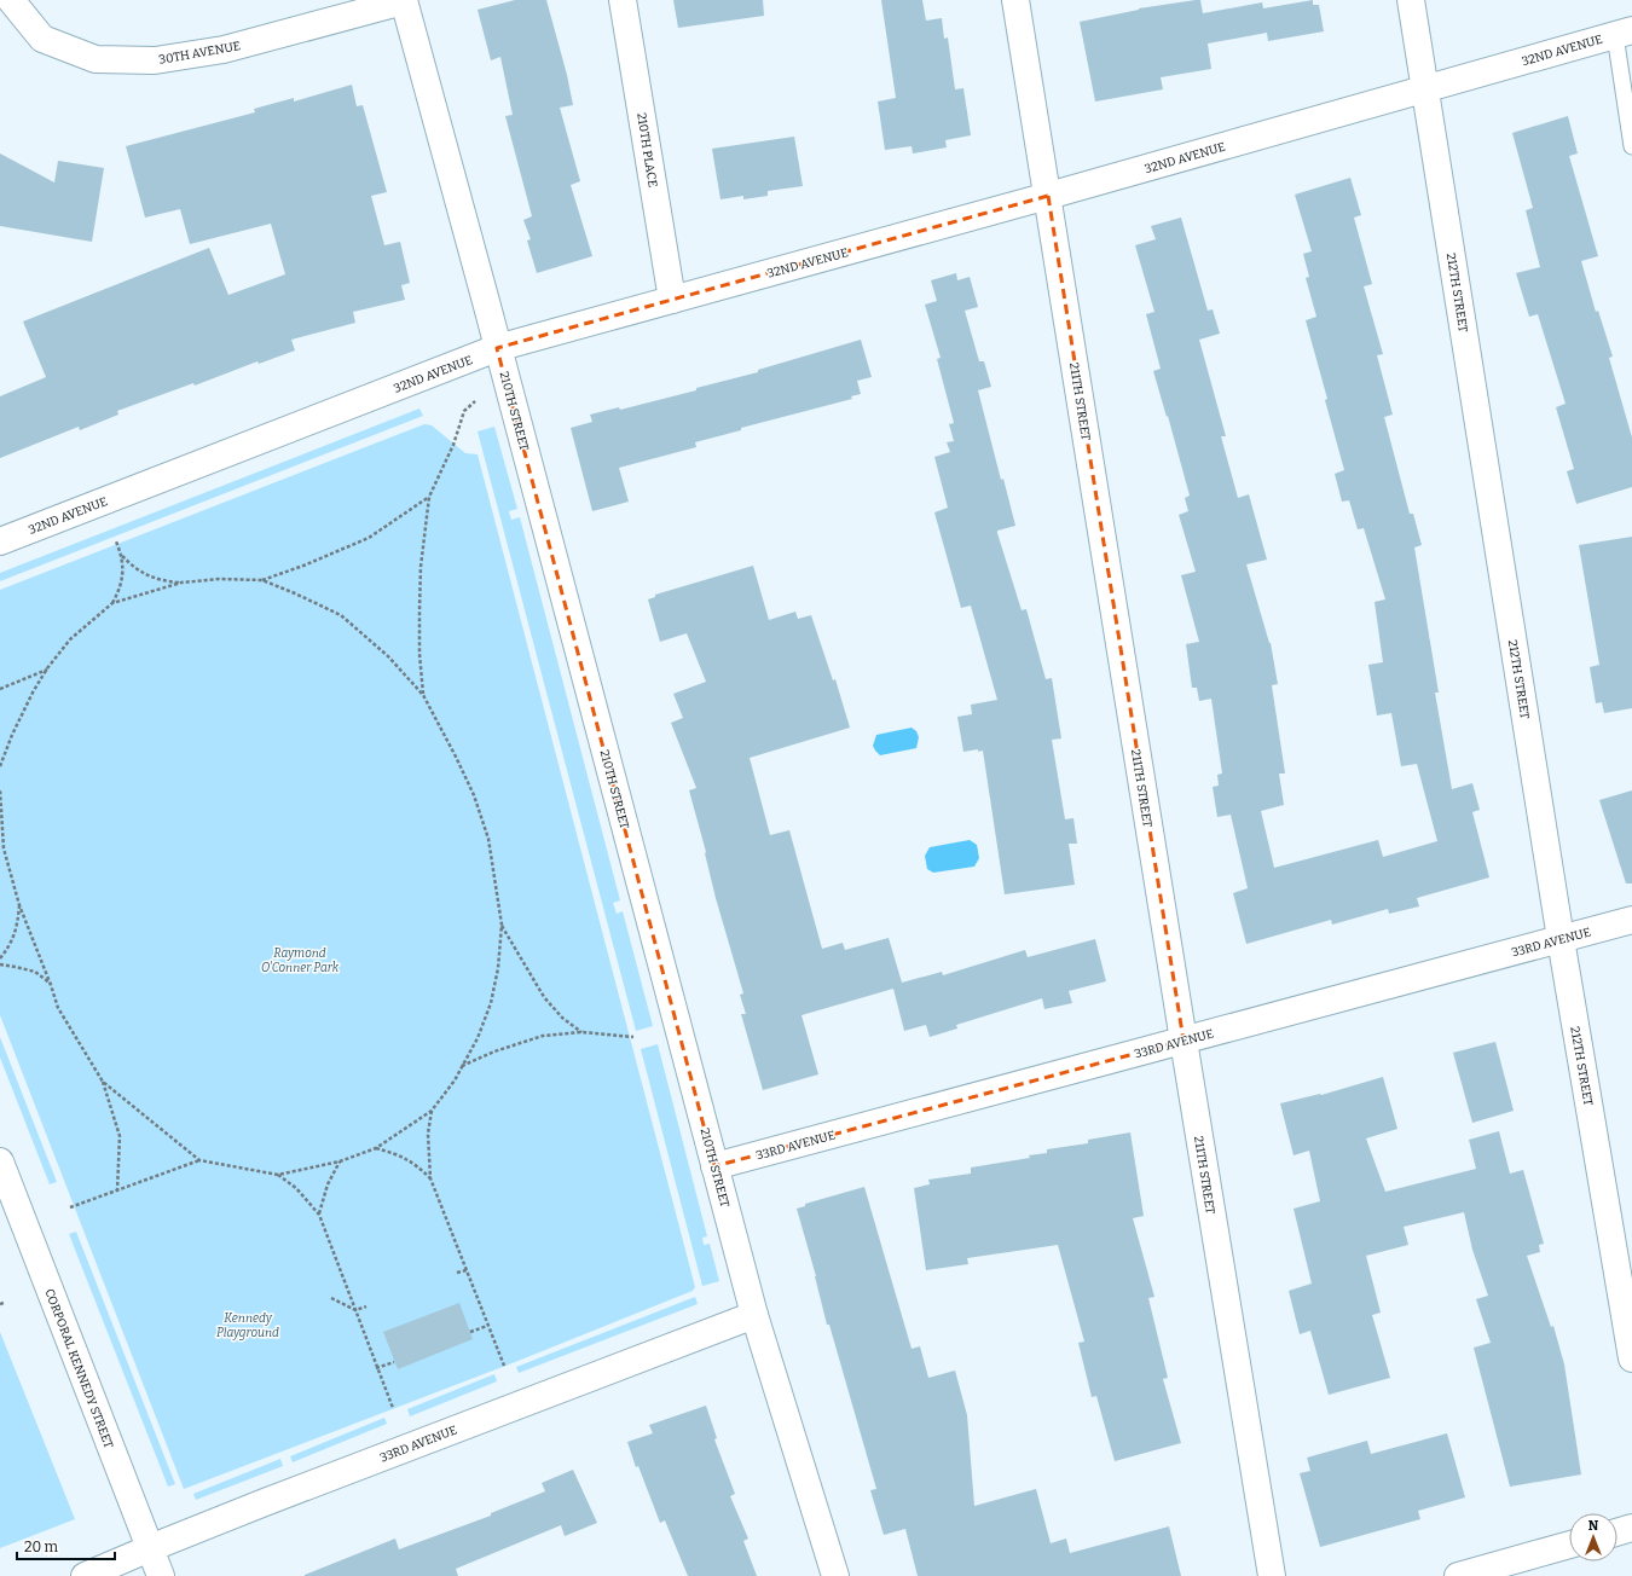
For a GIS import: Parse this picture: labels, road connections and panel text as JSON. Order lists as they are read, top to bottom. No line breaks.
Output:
{"streets":{"street":["32ND AVENUE","30TH AVENUE","210TH PLACE","212TH STREET","211TH STREET","210TH STREET","33RD AVENUE","CORPORAL KENNEDY STREET"]},"crossings":[["32ND AVENUE","210TH PLACE"],["32ND AVENUE","212TH STREET"],["32ND AVENUE","211TH STREET"],["32ND AVENUE","210TH STREET"],["30TH AVENUE","210TH STREET"],["212TH STREET","33RD AVENUE"],["211TH STREET","33RD AVENUE"],["210TH STREET","33RD AVENUE"],["33RD AVENUE","CORPORAL KENNEDY STREET"]],"parks":["Raymond O'Conner Park","Kennedy Playground"],"scale_bar":"20 m","north":"top"}
